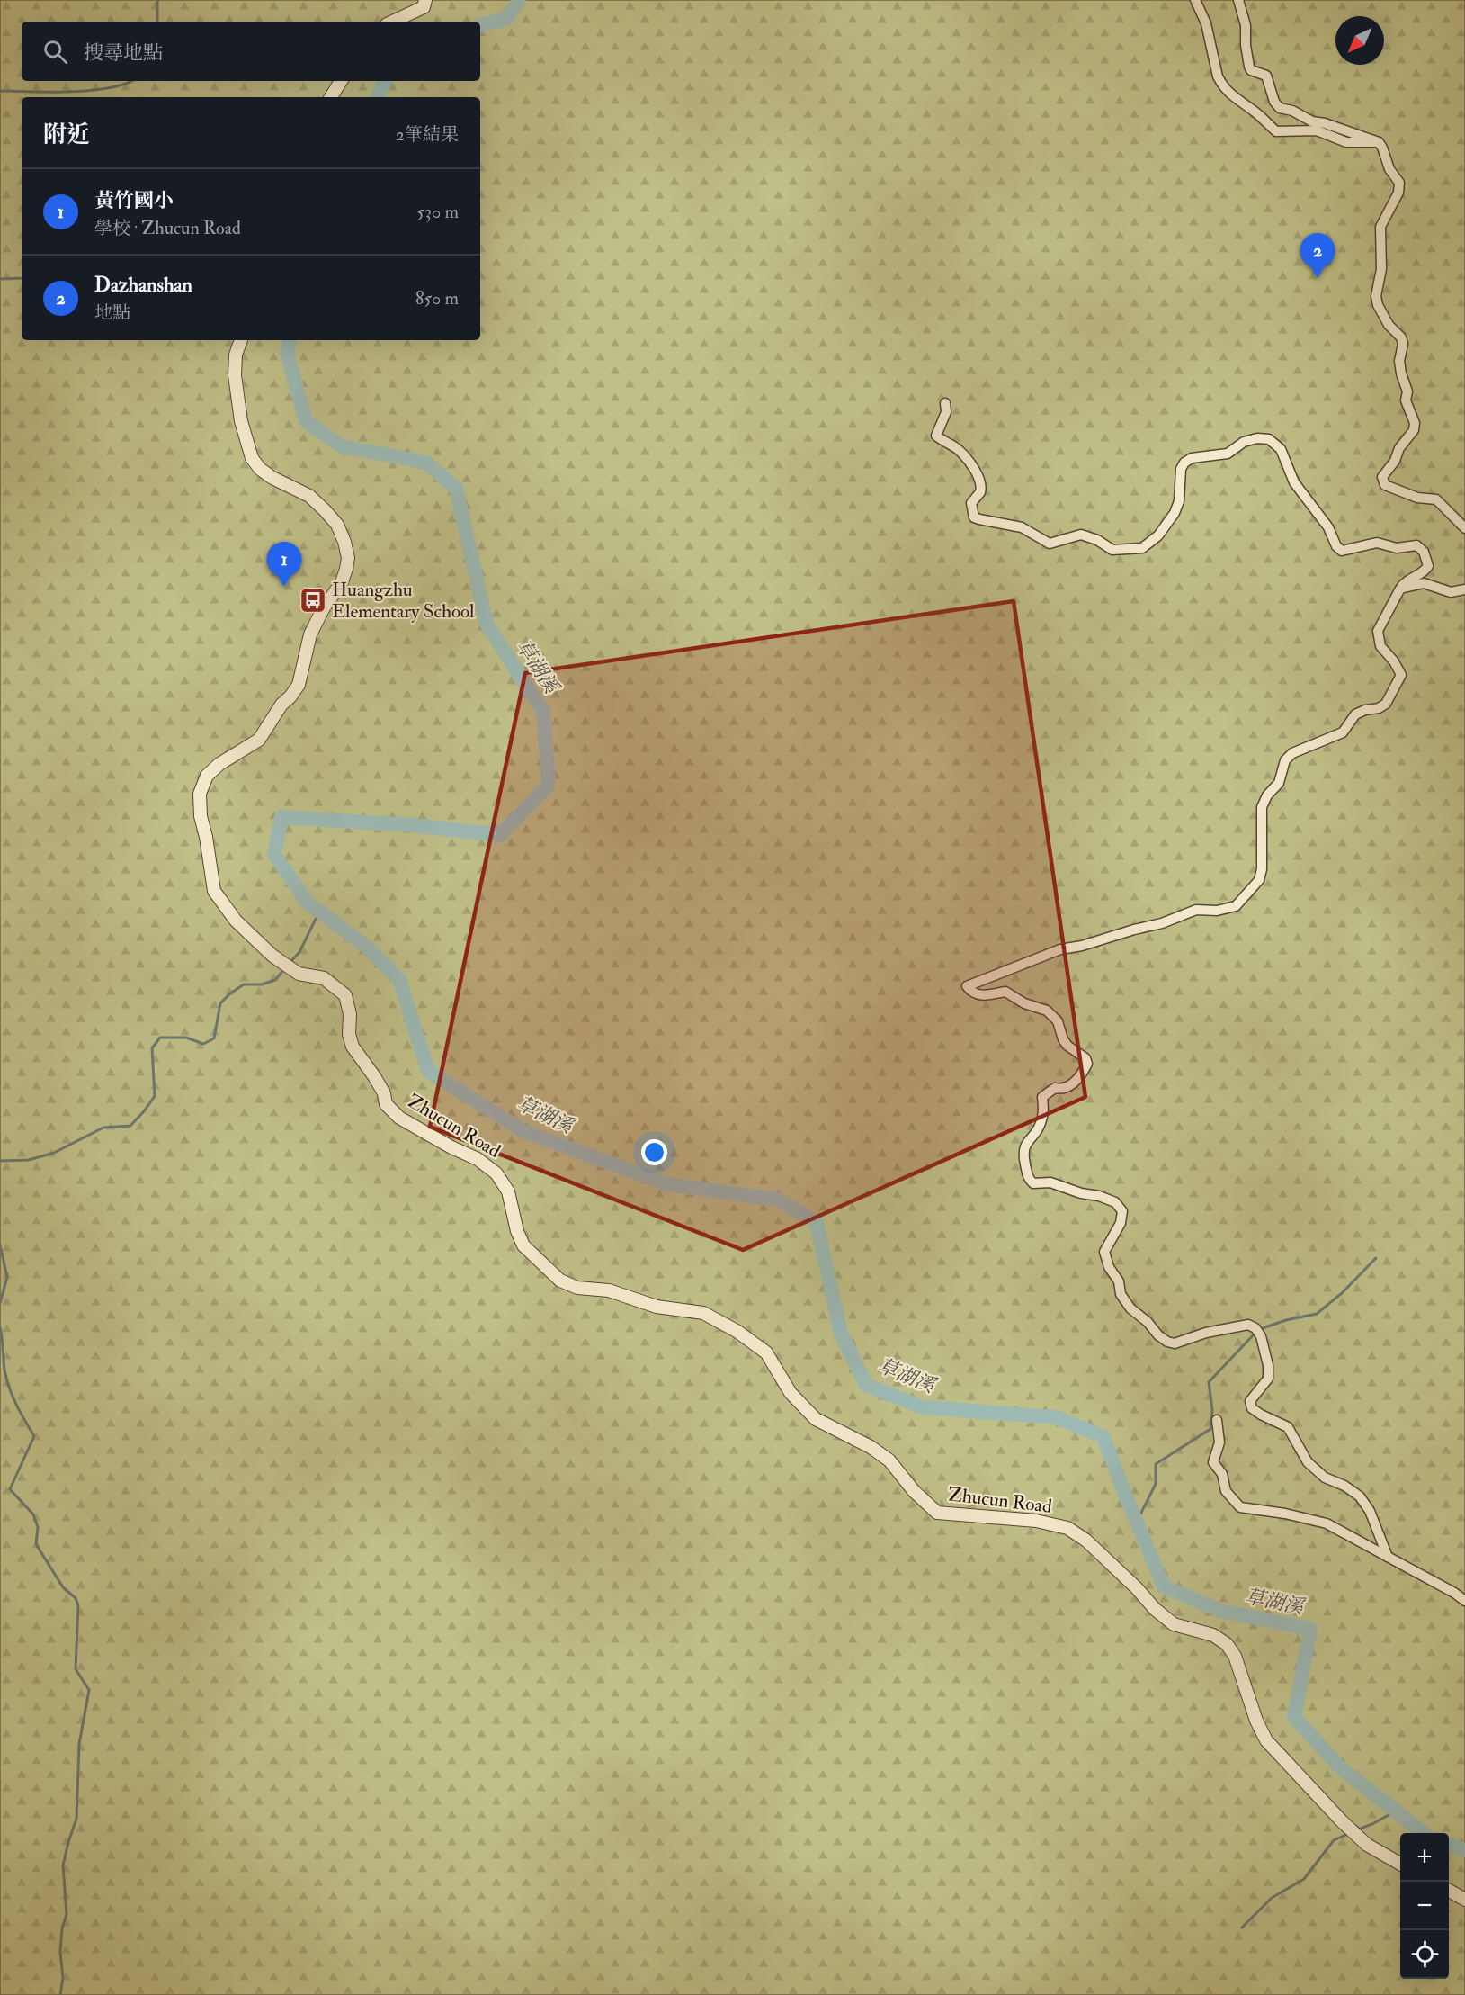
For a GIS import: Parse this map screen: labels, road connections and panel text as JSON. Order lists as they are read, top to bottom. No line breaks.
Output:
{"streets":{"street":["Zhucun Road"]},"water":["草湖溪"],"places":{"bus stop":["Huangzhu Elementary School"]},"north":"bottom left","page":{"search":"搜尋地點","heading":["附近","2筆結果"],"list":[{"mark":"1","name":"黃竹國小","note":"學校 · Zhucun Road","value":"530 m"},{"mark":"2","name":"Dazhanshan","note":"地點","value":"850 m"}],"pins":["2","1"],"map_buttons":["+","−"]}}
